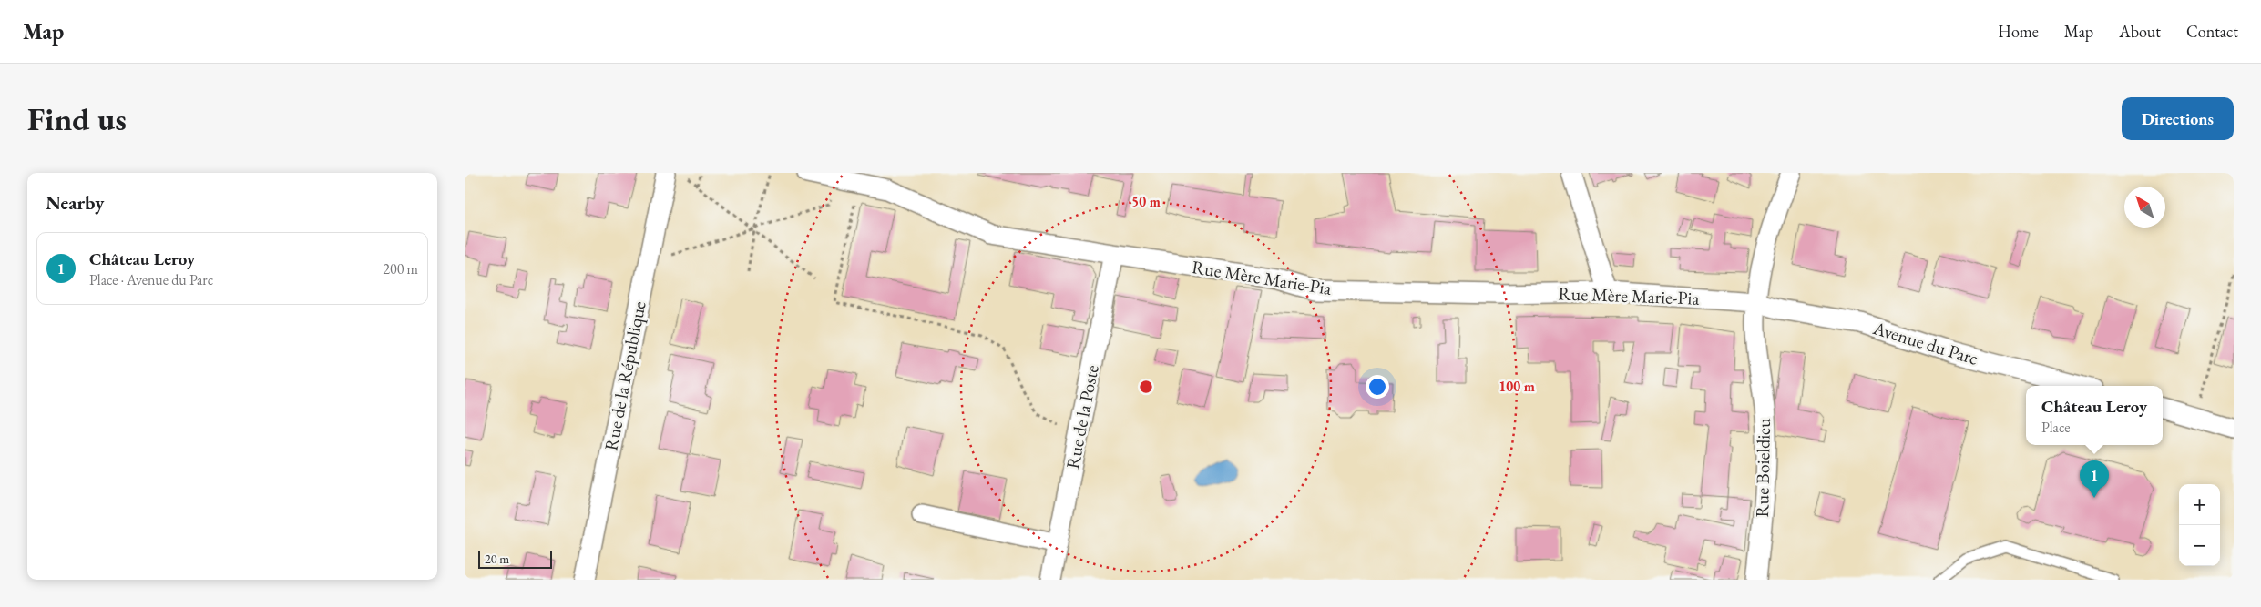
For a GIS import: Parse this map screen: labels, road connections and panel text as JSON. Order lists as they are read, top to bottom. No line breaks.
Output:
{"streets":{"street":["Rue Mère Marie-Pia","Avenue du Parc","Rue de la République","Rue de la Poste","Rue Boieldieu"]},"crossings":[["Rue Mère Marie-Pia","Avenue du Parc"],["Rue Mère Marie-Pia","Rue de la Poste"],["Rue Mère Marie-Pia","Rue Boieldieu"],["Avenue du Parc","Rue Boieldieu"]],"scale_bar":"20 m","north":"top left","page":{"header":"Map","nav":["Home","Map","About","Contact"],"buttons":"Directions","title":"Find us","heading":"Nearby","list":[{"mark":"1","name":"Château Leroy","note":"Place · Avenue du Parc","value":"200 m"}],"popup":["Château Leroy","Place"],"pins":"1","map_buttons":["+","−"],"scale":"20 m"},"rings":["50 m","100 m"]}
